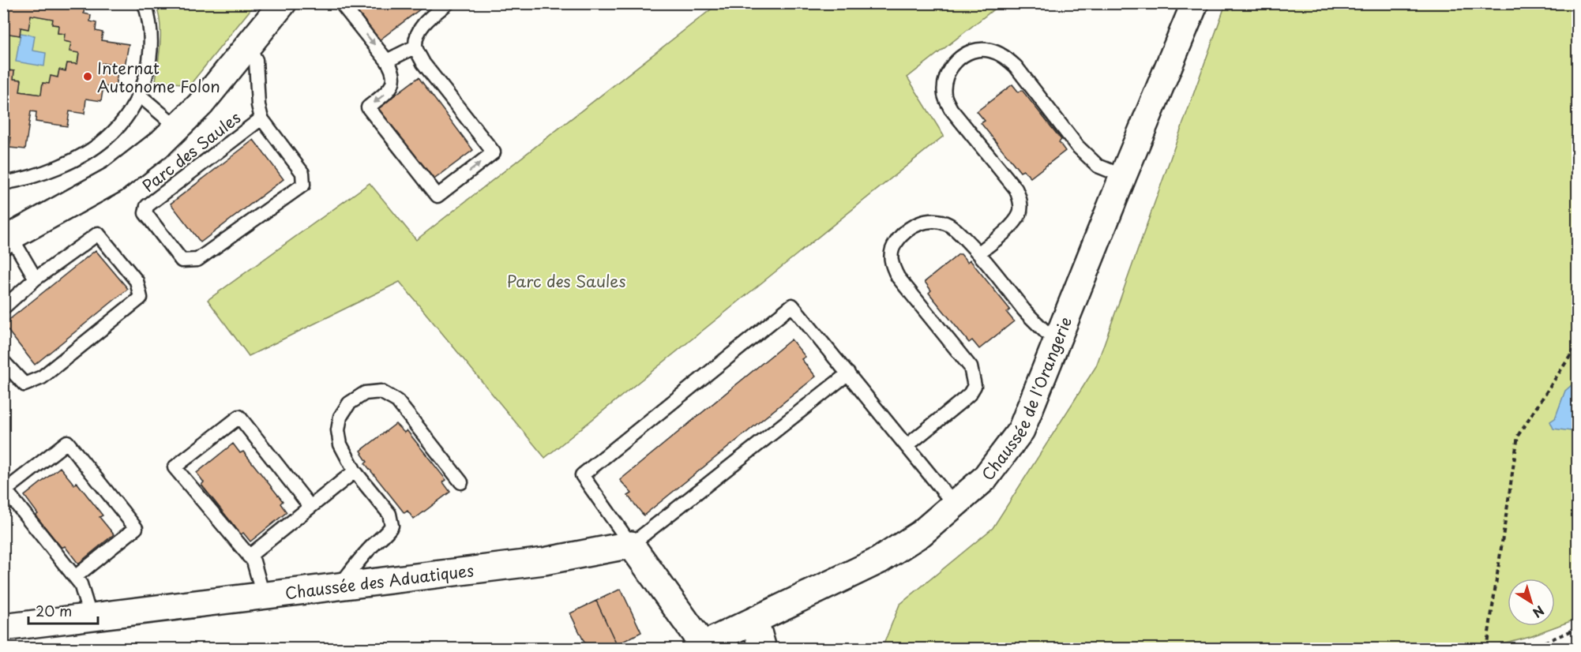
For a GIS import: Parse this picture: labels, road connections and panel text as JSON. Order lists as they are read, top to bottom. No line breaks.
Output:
{"streets":{"street":["Chaussée de l'Orangerie","Chaussée des Aduatiques"],"lane":["Parc des Saules"]},"parks":["Parc des Saules"],"places":["Internat Autonome Folon"],"scale_bar":"20 m","north":"bottom right"}
